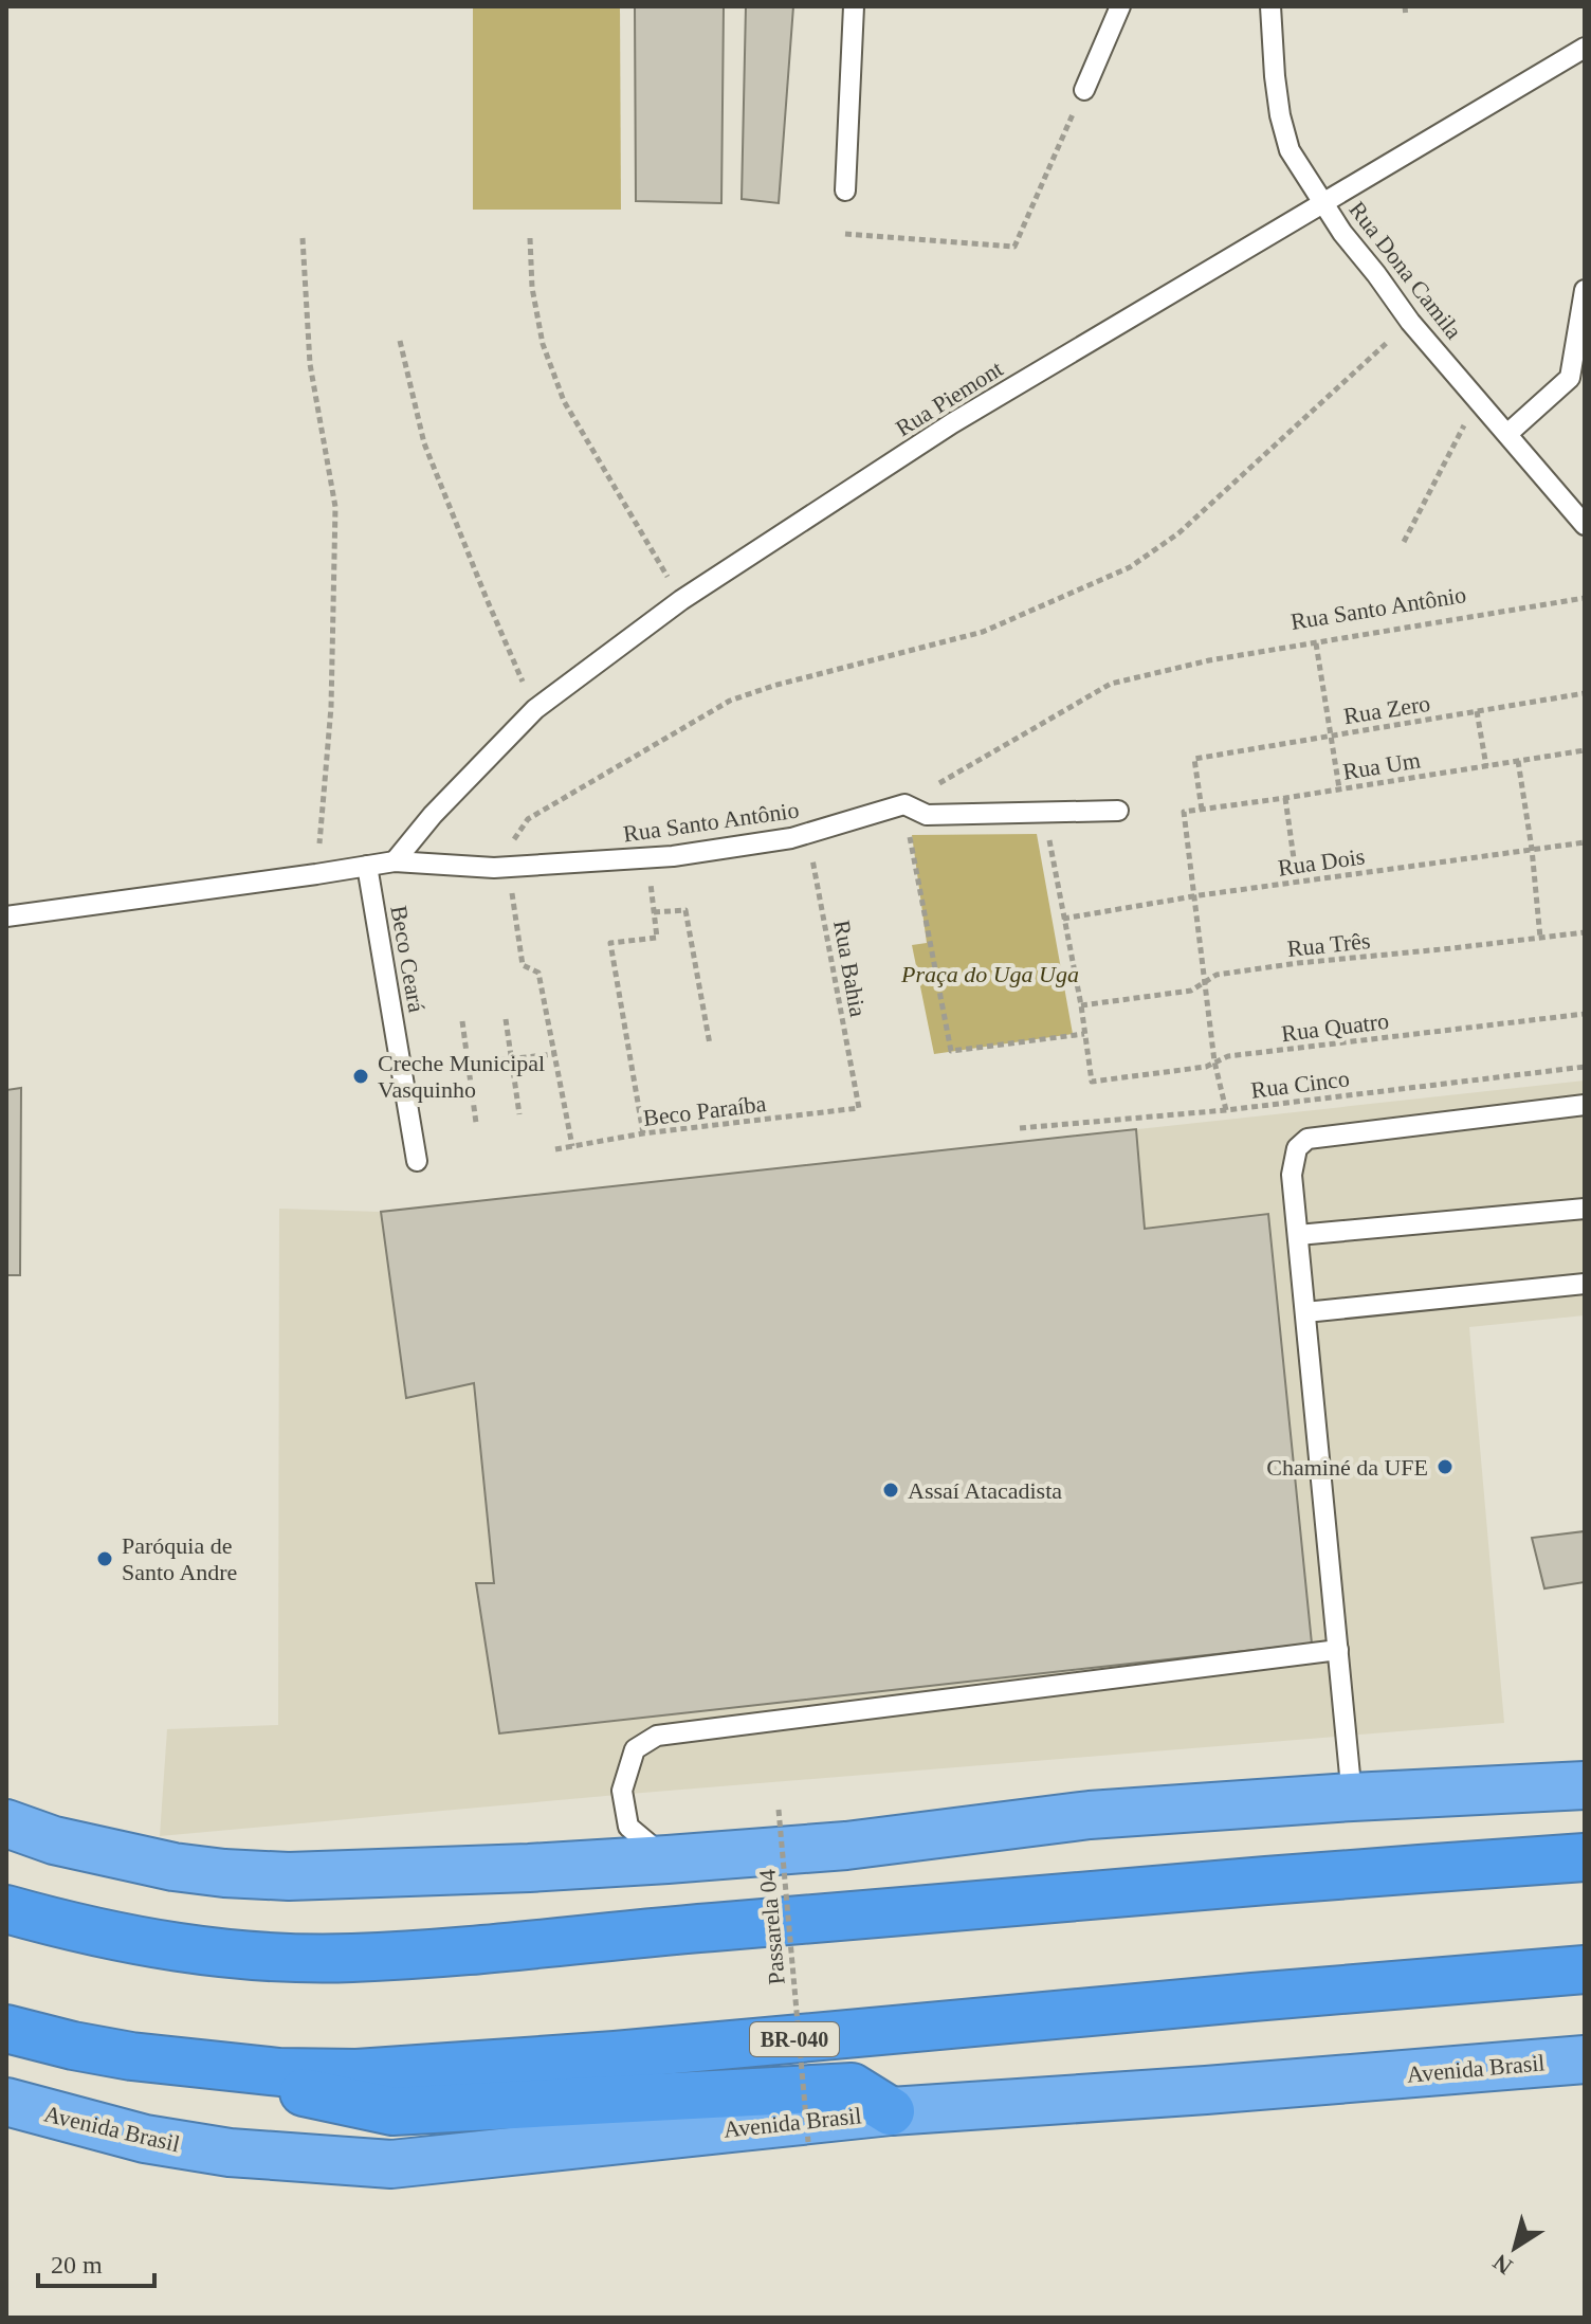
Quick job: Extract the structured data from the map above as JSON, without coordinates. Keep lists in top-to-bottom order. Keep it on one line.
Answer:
{"streets":{"highway":["BR-040","Avenida Brasil"],"lane":["Rua Dona Camila","Rua Piemont","Rua Santo Antônio","Beco Ceará"],"path":["Rua Zero","Rua Um","Rua Dois","Rua Três","Rua Bahia","Rua Quatro","Rua Cinco","Beco Paraíba","Passarela 04"]},"crossings":[["Rua Dona Camila","Rua Piemont"],["Rua Piemont","Rua Santo Antônio"],["Rua Santo Antônio","Beco Ceará"],["Rua Santo Antônio","Rua Bahia"],["Rua Zero","Rua Um"],["Rua Um","Rua Dois"],["Rua Bahia","Beco Paraíba"]],"parks":["Praça do Uga Uga"],"places":["Creche Municipal Vasquinho","Chaminé da UFE","Assaí Atacadista","Paróquia de Santo Andre"],"scale_bar":"20 m","north":"bottom left"}
